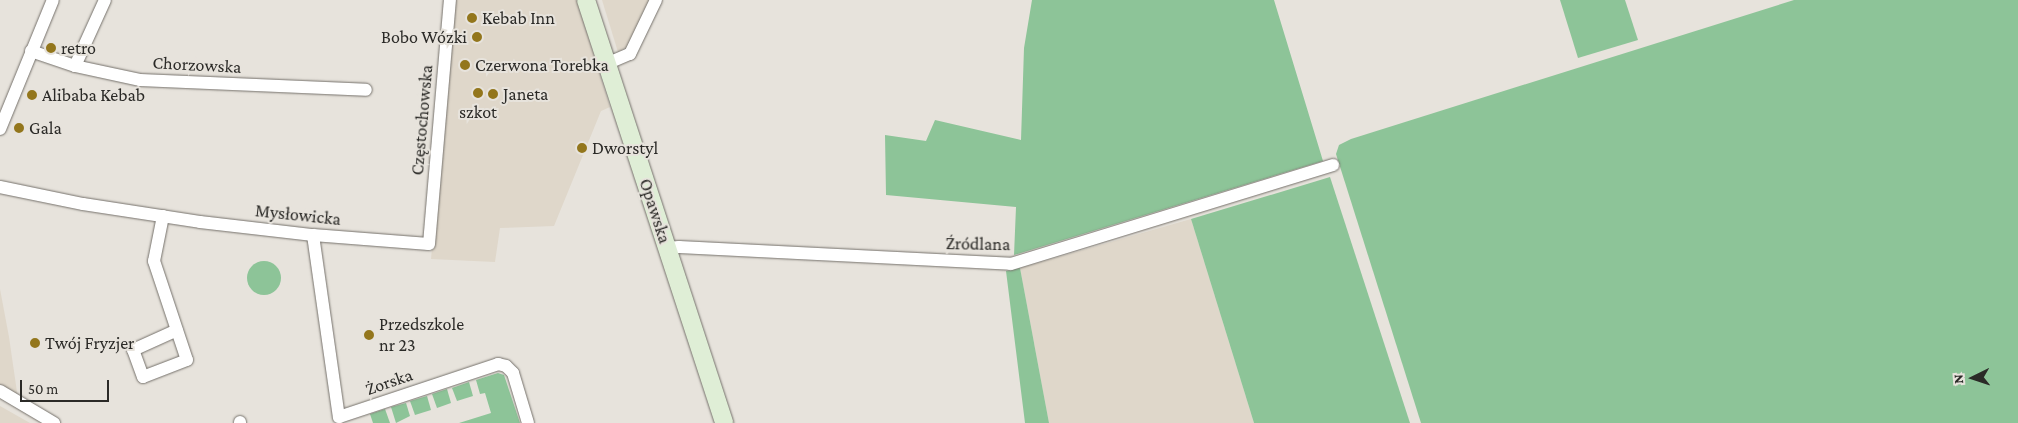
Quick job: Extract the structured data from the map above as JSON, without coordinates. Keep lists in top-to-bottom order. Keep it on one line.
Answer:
{"streets":{"main road":["Opawska"],"street":["Chorzowska","Częstochowska","Mysłowicka","Źródlana","Żorska"]},"crossings":[["Częstochowska","Mysłowicka"],["Opawska","Źródlana"],["Mysłowicka","Żorska"]],"places":["Kebab Inn","Bobo Wózki","retro","Czerwona Torebka","szkot","Janeta","Alibaba Kebab","Gala","Dworstyl","Przedszkole nr 23","Twój Fryzjer"],"scale_bar":"50 m","north":"left"}
